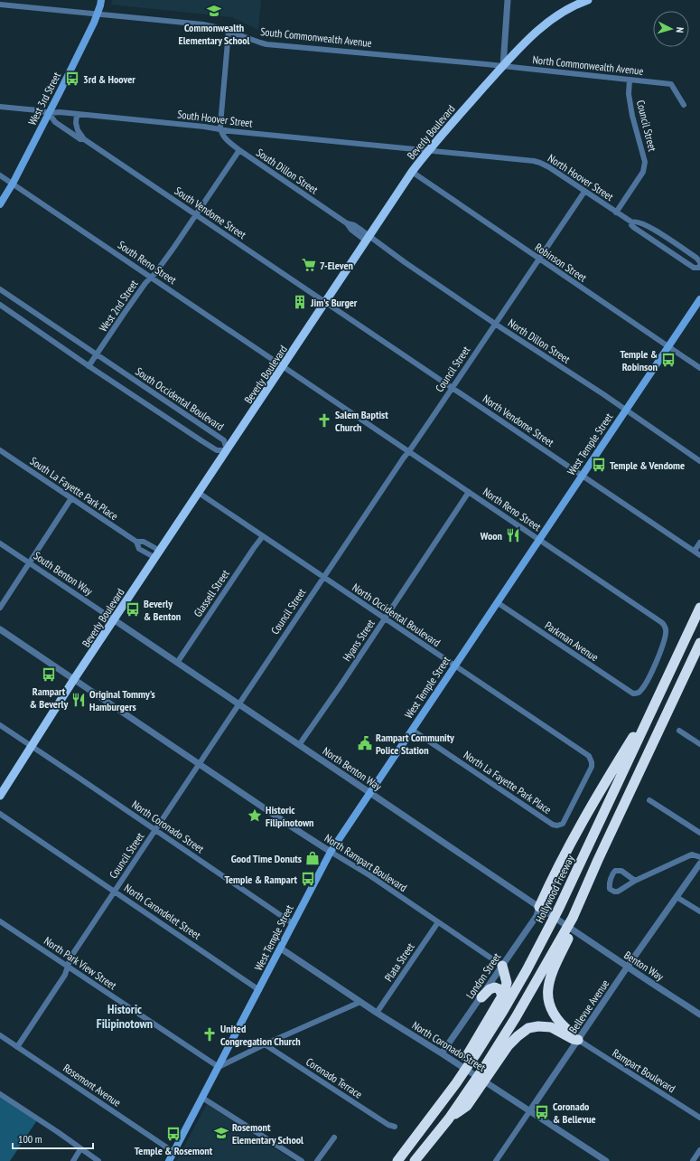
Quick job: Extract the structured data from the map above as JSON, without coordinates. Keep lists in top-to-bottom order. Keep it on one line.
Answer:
{"streets":{"highway":["Hollywood Freeway"],"main road":["West 3rd Street","Beverly Boulevard","West Temple Street"],"street":["South Commonwealth Avenue","North Commonwealth Avenue","South Hoover Street","Council Street","South Dillon Street","North Hoover Street","South Vendome Street","South Reno Street","Robinson Street","West 2nd Street","North Dillon Street","South Occidental Boulevard","North Vendome Street","South La Fayette Park Place","North Reno Street","South Benton Way","Glassell Street","North Occidental Boulevard","Hyans Street","Parkman Avenue","North Benton Way","North La Fayette Park Place","North Coronado Street","North Rampart Boulevard","North Carondelet Street","Plata Street","North Park View Street","Benton Way","London Street","Bellevue Avenue","Rampart Boulevard","Coronado Terrace","Rosemont Avenue"]},"crossings":[["South Commonwealth Avenue","North Commonwealth Avenue"],["South Commonwealth Avenue","West 3rd Street"],["South Commonwealth Avenue","Beverly Boulevard"],["North Commonwealth Avenue","Council Street"],["North Commonwealth Avenue","Beverly Boulevard"],["West 3rd Street","South Hoover Street"],["West 3rd Street","South Vendome Street"],["West 3rd Street","South Reno Street"],["South Hoover Street","Beverly Boulevard"],["South Hoover Street","South Dillon Street"],["South Hoover Street","North Hoover Street"],["South Hoover Street","South Vendome Street"],["Council Street","North Hoover Street"],["Council Street","Robinson Street"],["Council Street","North Dillon Street"],["Council Street","North Vendome Street"],["Council Street","North Reno Street"],["Council Street","North Occidental Boulevard"],["Council Street","North Benton Way"],["Council Street","North Coronado Street"],["Council Street","North Rampart Boulevard"],["Council Street","North Carondelet Street"],["Council Street","North Park View Street"],["Council Street","Rosemont Avenue"],["Beverly Boulevard","South Dillon Street"],["Beverly Boulevard","North Hoover Street"],["Beverly Boulevard","South Vendome Street"],["Beverly Boulevard","South Reno Street"],["Beverly Boulevard","Robinson Street"],["Beverly Boulevard","North Dillon Street"],["Beverly Boulevard","South Occidental Boulevard"],["Beverly Boulevard","North Vendome Street"],["Beverly Boulevard","South La Fayette Park Place"],["Beverly Boulevard","North Reno Street"],["Beverly Boulevard","South Benton Way"],["Beverly Boulevard","North Occidental Boulevard"],["Beverly Boulevard","North Benton Way"],["Beverly Boulevard","North Coronado Street"],["Beverly Boulevard","North Rampart Boulevard"],["South Dillon Street","West 2nd Street"],["South Dillon Street","North Dillon Street"],["South Vendome Street","West 2nd Street"],["South Vendome Street","North Vendome Street"],["South Reno Street","West 2nd Street"],["South Reno Street","North Reno Street"],["Robinson Street","West Temple Street"],["West 2nd Street","South Occidental Boulevard"],["North Dillon Street","West Temple Street"],["North Vendome Street","West Temple Street"],["West Temple Street","North Reno Street"],["West Temple Street","North Occidental Boulevard"],["West Temple Street","Parkman Avenue"],["West Temple Street","North Benton Way"],["West Temple Street","North La Fayette Park Place"],["West Temple Street","North Coronado Street"],["West Temple Street","North Rampart Boulevard"],["West Temple Street","North Carondelet Street"],["West Temple Street","North Park View Street"],["West Temple Street","Rosemont Avenue"],["North Reno Street","Hyans Street"],["North Reno Street","Parkman Avenue"],["South Benton Way","North Benton Way"],["Glassell Street","North Occidental Boulevard"],["Glassell Street","North Benton Way"],["North Occidental Boulevard","Hyans Street"],["North Occidental Boulevard","North La Fayette Park Place"],["Hyans Street","North Benton Way"],["North Benton Way","Benton Way"],["North Benton Way","London Street"],["North Coronado Street","Plata Street"],["North Coronado Street","London Street"],["North Coronado Street","Bellevue Avenue"],["North Rampart Boulevard","Plata Street"],["North Rampart Boulevard","London Street"],["Benton Way","Bellevue Avenue"],["Bellevue Avenue","Rampart Boulevard"]],"districts":["Historic Filipinotown"],"places":{"school or university":["Commonwealth Elementary School","Rosemont Elementary School"],"bus stop":["3rd & Hoover","Temple & Robinson","Temple & Vendome","Beverly & Benton","Rampart & Beverly","Temple & Rampart","Coronado & Bellevue","Temple & Rosemont"],"supermarket":["7-Eleven"],"building":["Jim's Burger"],"church":["Salem Baptist Church","United Congregation Church"],"restaurant":["Woon","Original Tommy's Hamburgers"],"public building":["Rampart Community Police Station"],"place":["Historic Filipinotown"],"shop":["Good Time Donuts"]},"scale_bar":"100 m","north":"right"}
